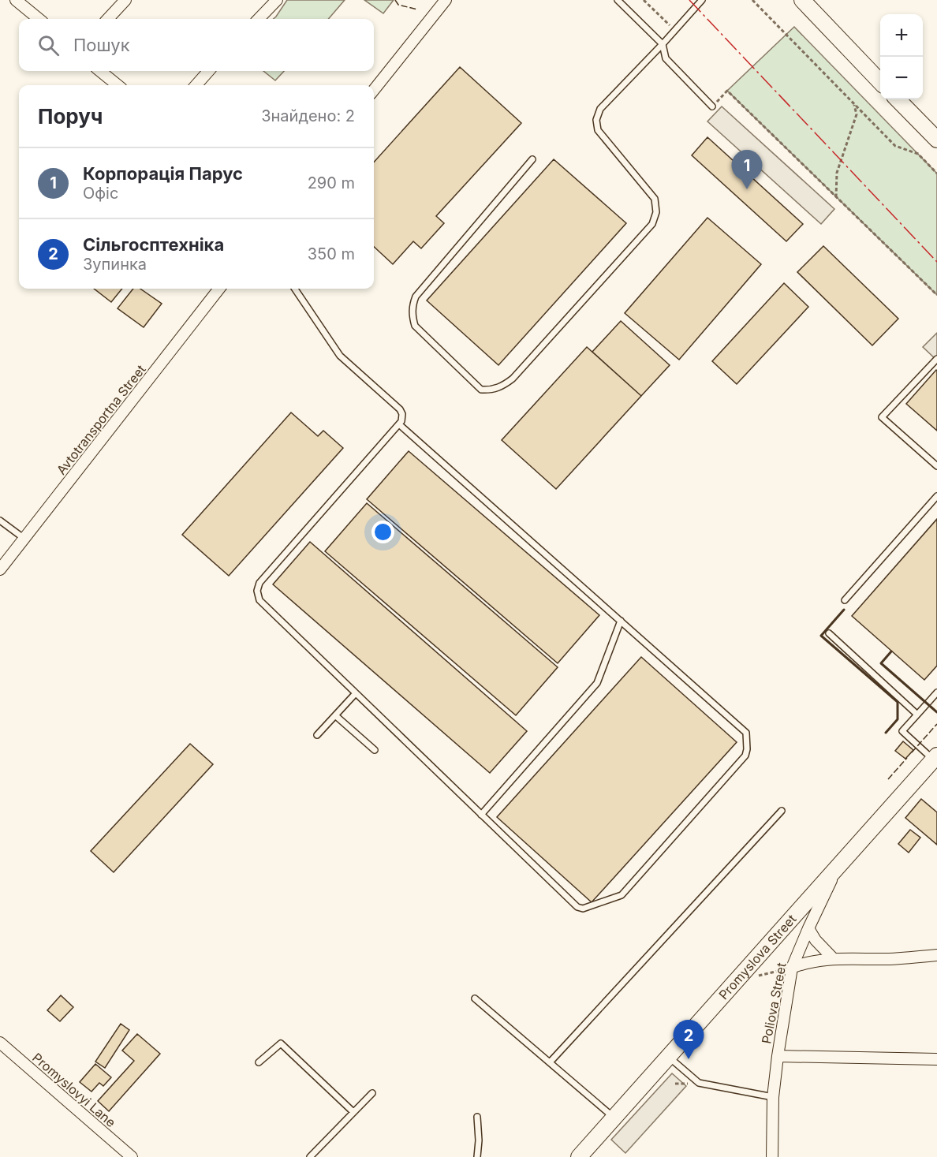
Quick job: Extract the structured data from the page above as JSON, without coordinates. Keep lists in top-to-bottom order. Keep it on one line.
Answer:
{"streets":{"street":["Avtotransportna Street","Promyslova Street","Poliova Street","Promyslovyi Lane"]},"crossings":[["Promyslova Street","Poliova Street"]],"page":{"map_buttons":["+","−"],"search":"Пошук","heading":["Поруч","Знайдено: 2"],"list":[{"mark":"1","name":"Корпорація Парус","note":"Офіс","value":"290 m"},{"mark":"2","name":"Сільгосптехніка","note":"Зупинка","value":"350 m"}],"pins":["1","2"]}}
